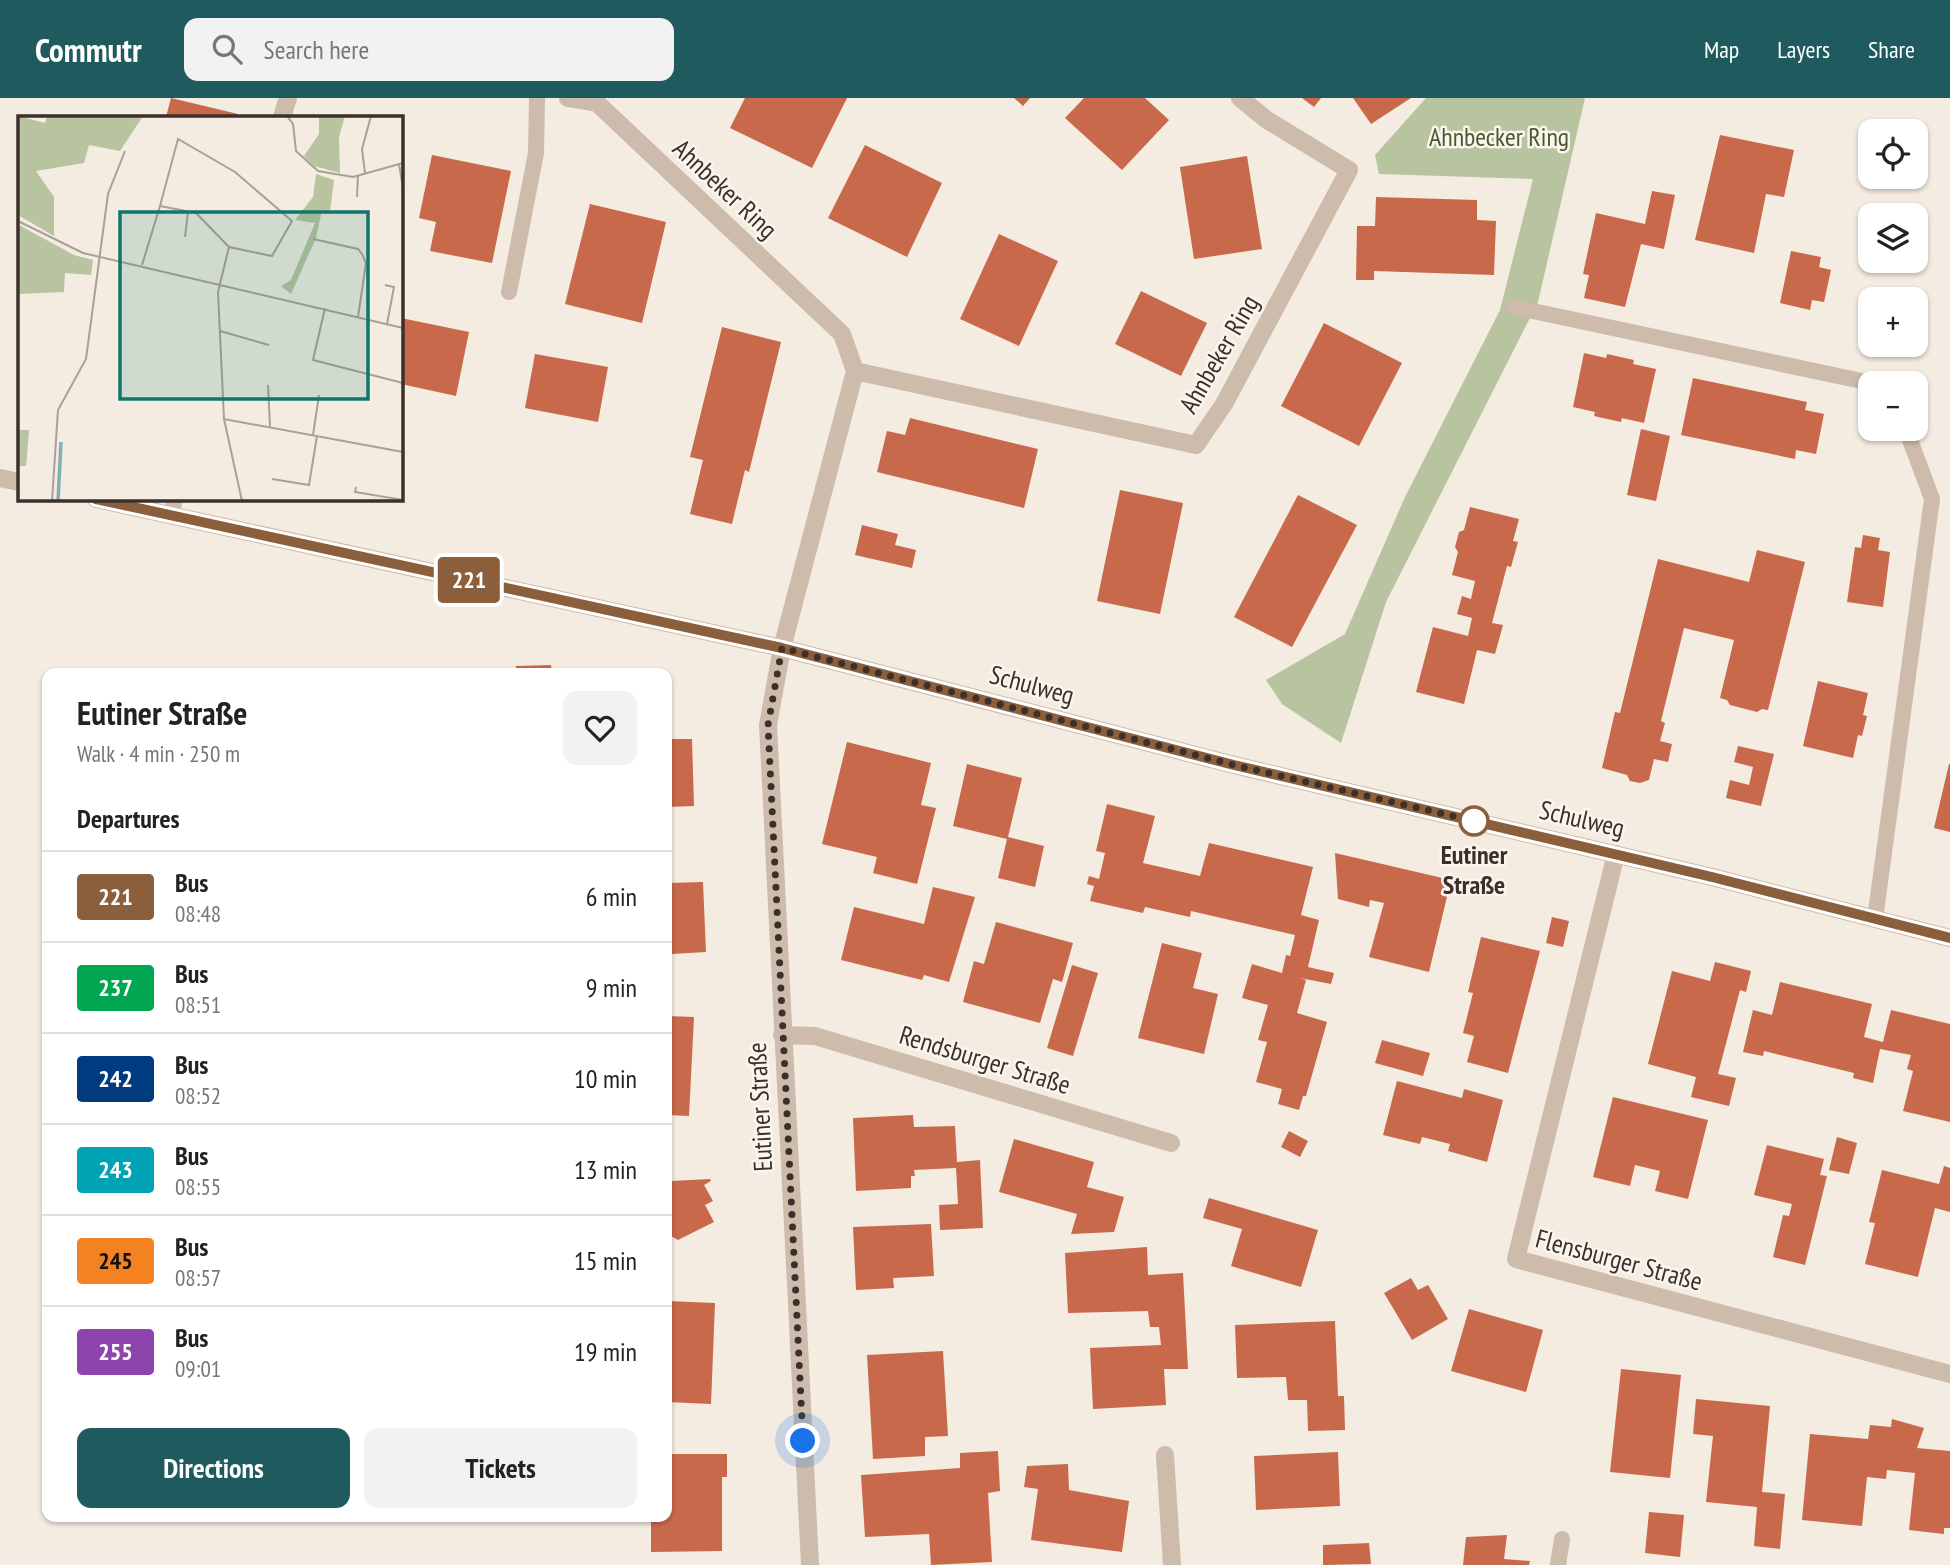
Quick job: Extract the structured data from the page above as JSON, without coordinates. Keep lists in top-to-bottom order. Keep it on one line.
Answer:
{"streets":{"street":["Ahnbeker Ring","Schulweg","Rendsburger Straße","Eutiner Straße","Flensburger Straße"]},"crossings":[["Schulweg","Eutiner Straße"],["Schulweg","Flensburger Straße"],["Rendsburger Straße","Eutiner Straße"]],"parks":["Ahnbecker Ring"],"places":["Eutiner Straße"],"lines":["bus line 221"],"page":{"header":"Commutr","search":"Search here","nav":["Map","Layers","Share"],"on_map":"221","map_buttons":["+","−"],"heading":[["Eutiner Straße","Walk · 4 min · 250 m"],"Departures"],"list":[{"mark":"221","name":"Bus","note":"08:48","value":"6 min"},{"mark":"237","name":"Bus","note":"08:51","value":"9 min"},{"mark":"242","name":"Bus","note":"08:52","value":"10 min"},{"mark":"243","name":"Bus","note":"08:55","value":"13 min"},{"mark":"245","name":"Bus","note":"08:57","value":"15 min"},{"mark":"255","name":"Bus","note":"09:01","value":"19 min"}],"buttons":["Directions","Tickets"]}}
